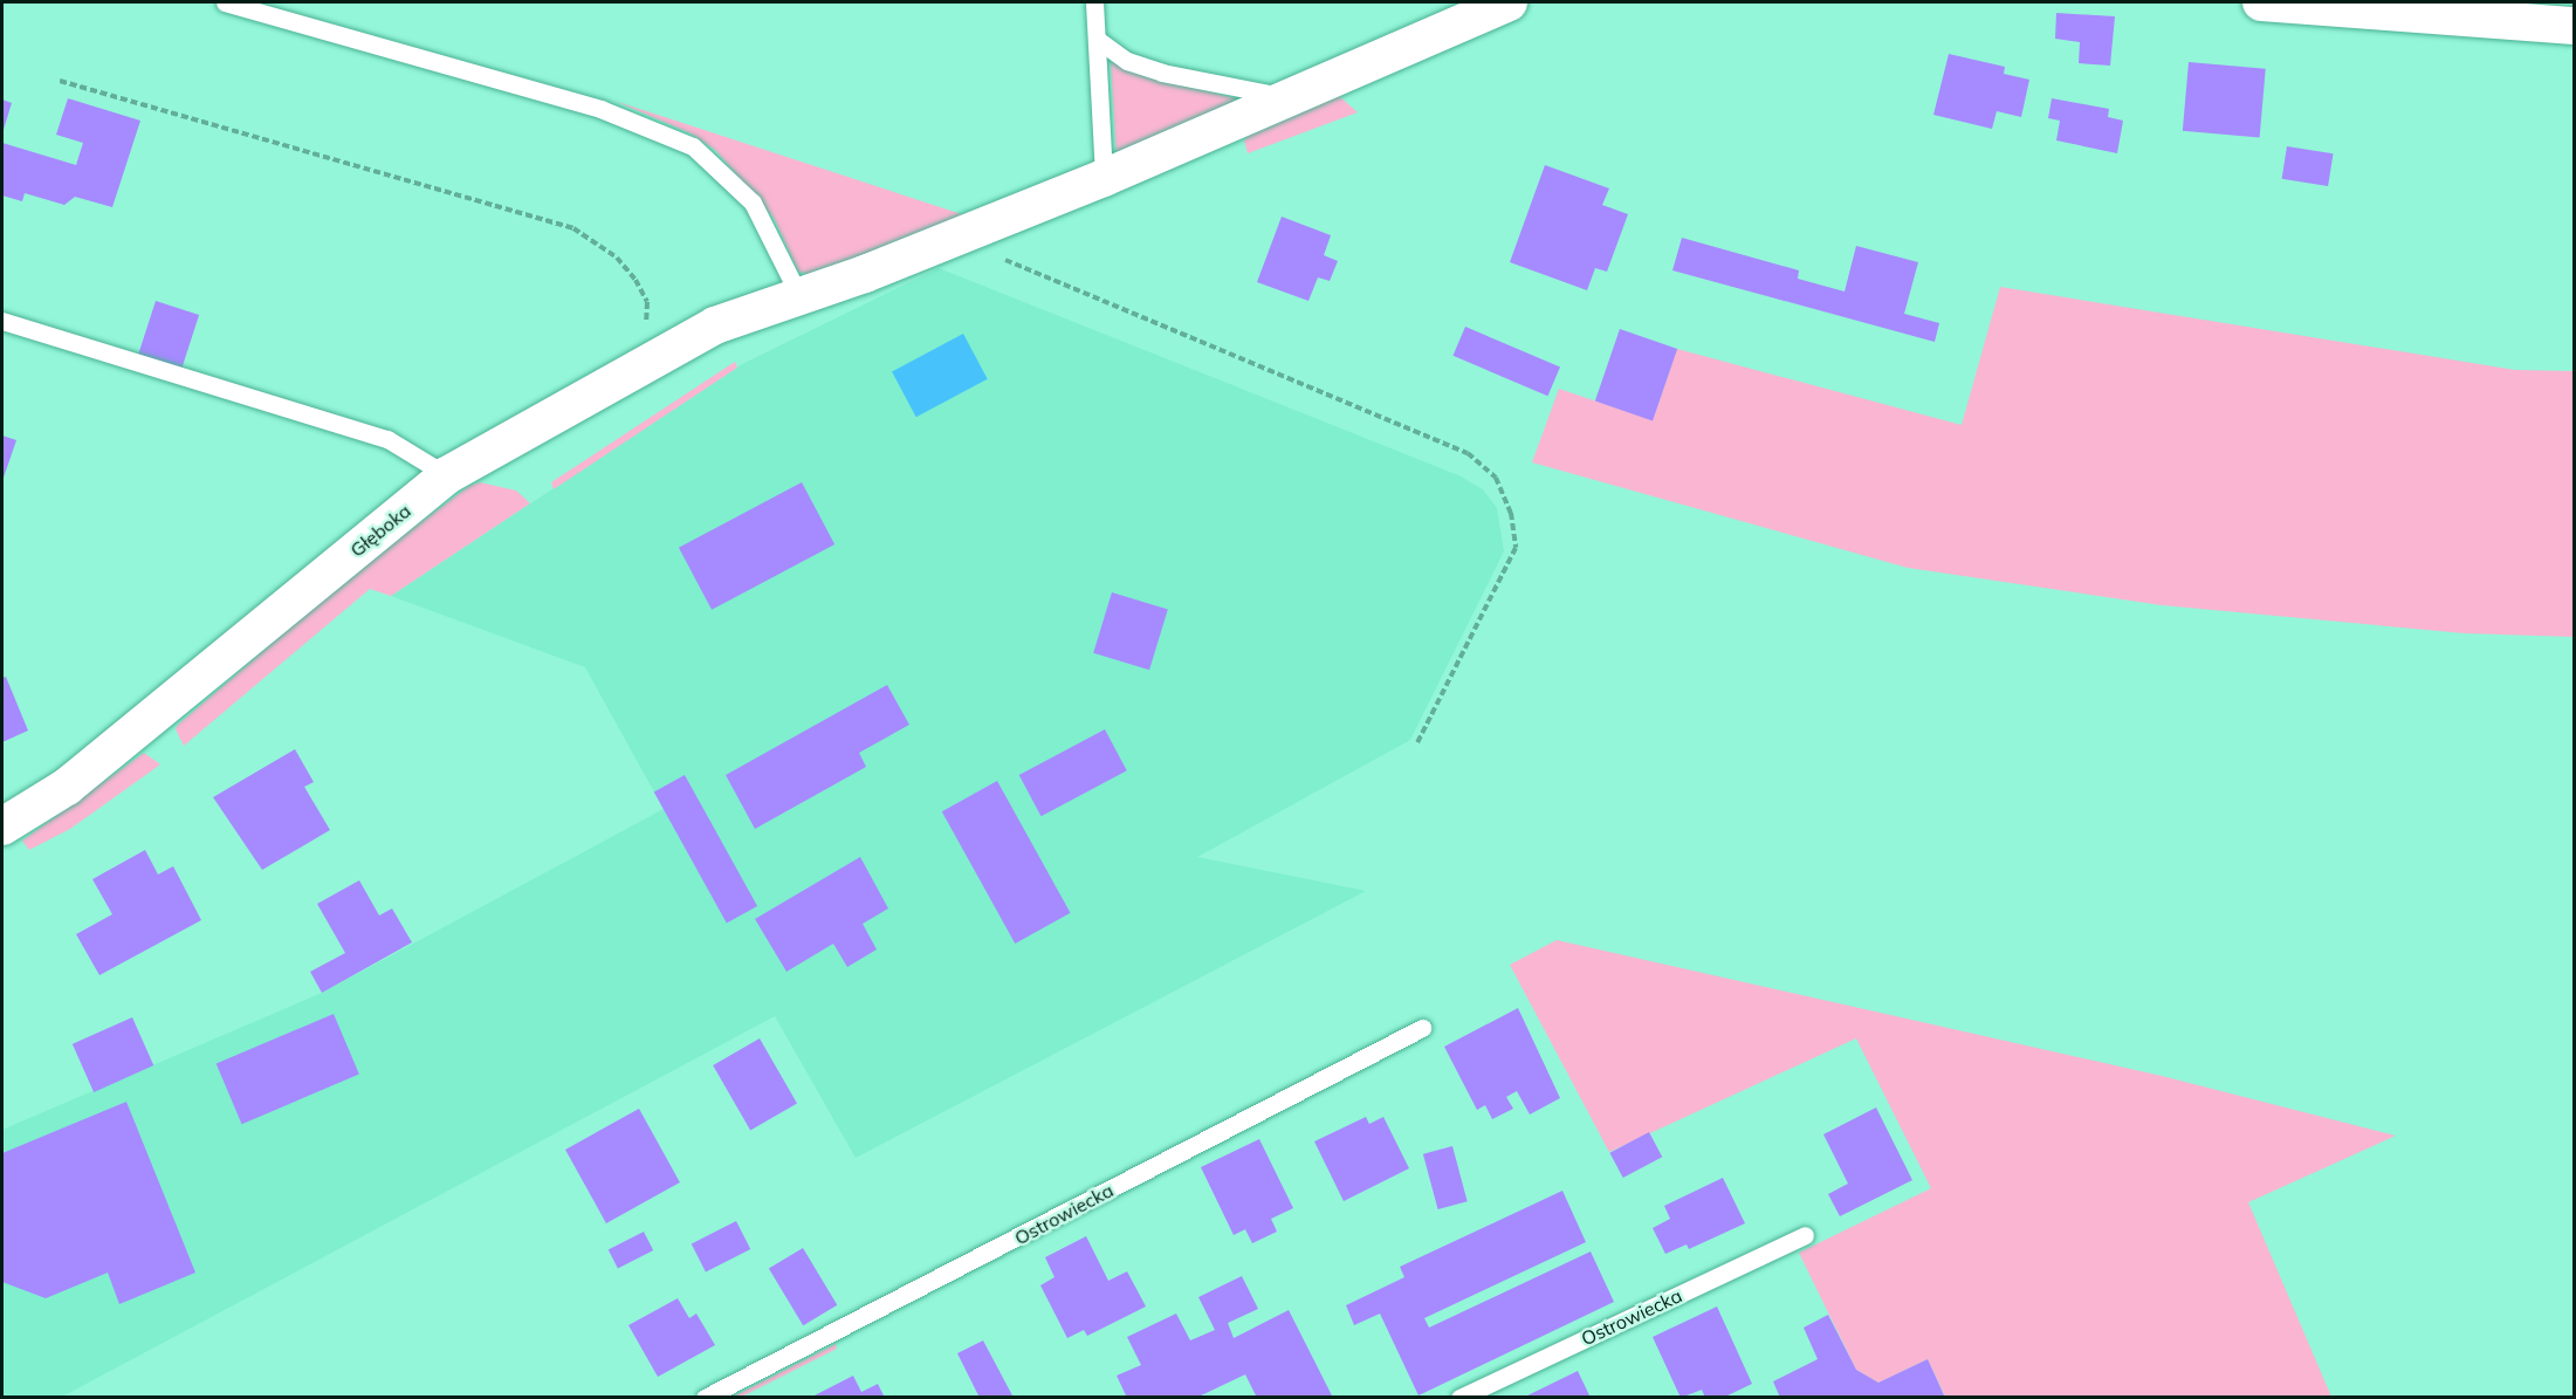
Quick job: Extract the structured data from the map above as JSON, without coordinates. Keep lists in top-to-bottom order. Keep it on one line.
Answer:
{"streets":{"street":["Głęboka"],"lane":["Ostrowiecka"]}}
